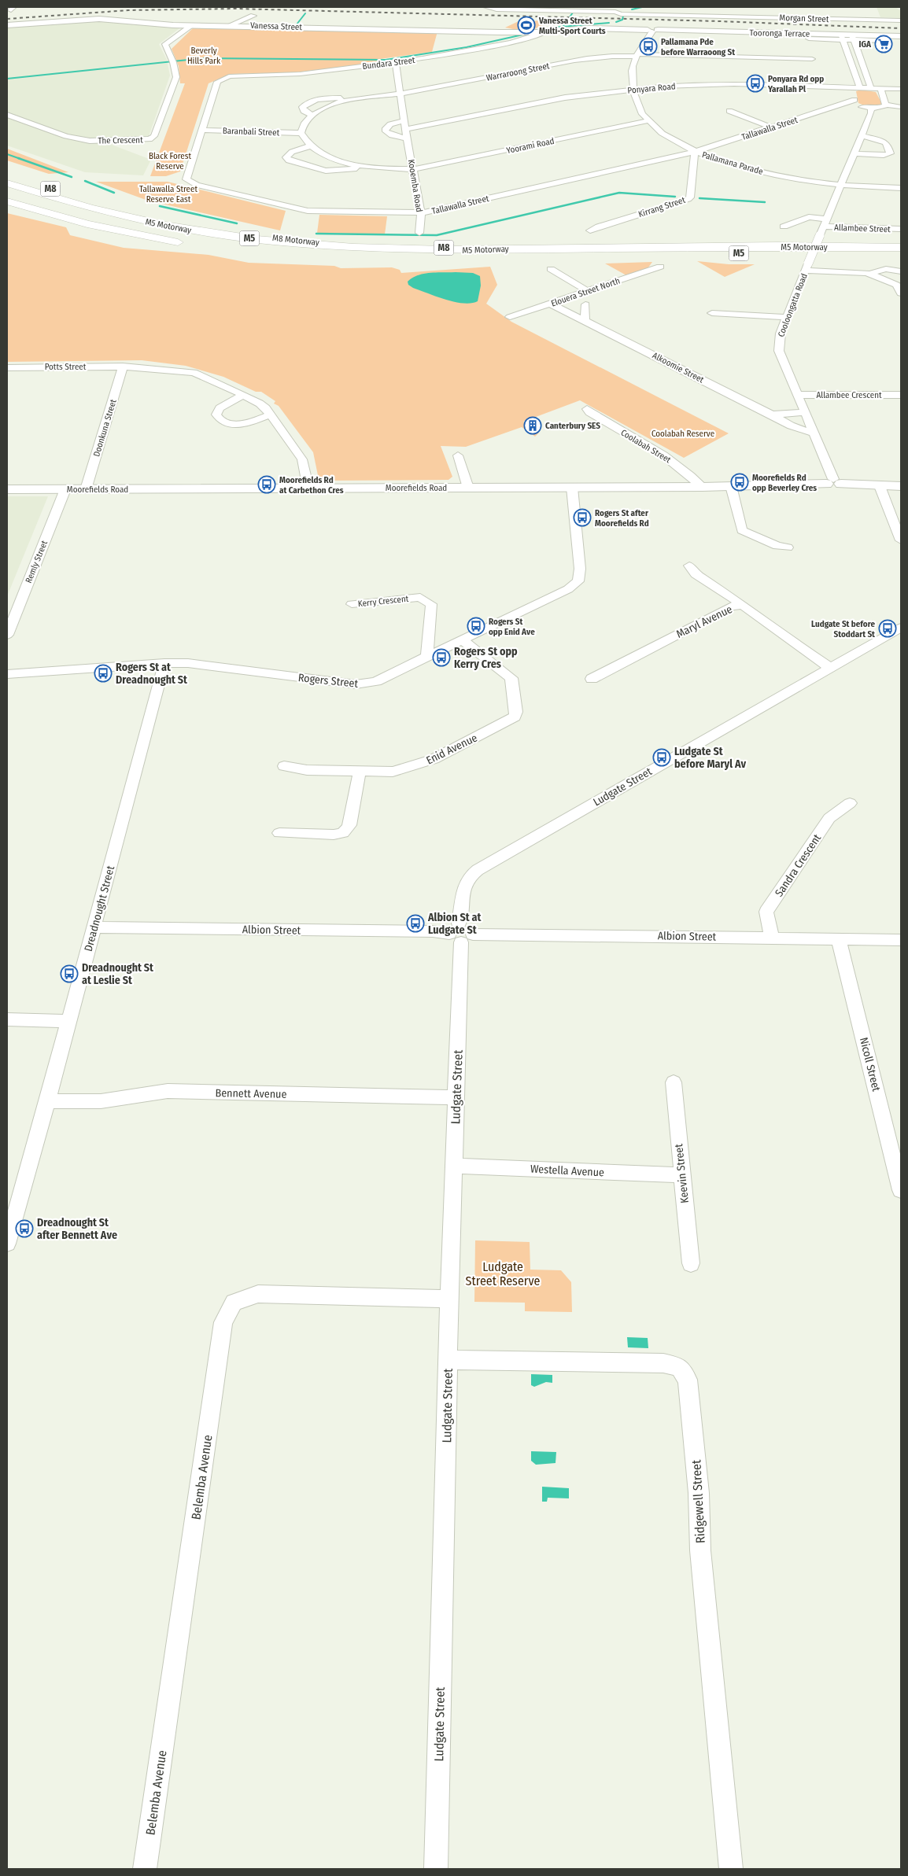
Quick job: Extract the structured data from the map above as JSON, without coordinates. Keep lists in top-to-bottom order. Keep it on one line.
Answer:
{"streets":{"highway":["M8","M5 Motorway","M5","M8 Motorway"],"main road":["Vanessa Street","Tooronga Terrace","Moorefields Road"],"street":["Morgan Street","Bundara Street","Warraroong Street","Ponyara Road","Tallawalla Street","Baranbali Street","The Crescent","Yoorami Road","Pallamana Parade","Kooemba Road","Kirrang Street","Allambee Street","Elouera Street North","Cooloongatta Road","Potts Street","Alkoomie Street","Allambee Crescent","Doonkuna Street","Coolabah Street","Remly Street","Kerry Crescent","Maryl Avenue","Rogers Street","Enid Avenue","Ludgate Street","Sandra Crescent","Dreadnought Street","Albion Street","Nicoll Street","Bennett Avenue","Westella Avenue","Keevin Street","Belemba Avenue","Ridgewell Street"]},"crossings":[["Vanessa Street","Tooronga Terrace"],["Vanessa Street","Bundara Street"],["Vanessa Street","The Crescent"],["Tooronga Terrace","Bundara Street"],["Tooronga Terrace","Pallamana Parade"],["Bundara Street","Tallawalla Street"],["Bundara Street","Kooemba Road"],["Warraroong Street","Pallamana Parade"],["Warraroong Street","Kooemba Road"],["Ponyara Road","Pallamana Parade"],["Ponyara Road","Kooemba Road"],["Tallawalla Street","Baranbali Street"],["Tallawalla Street","Pallamana Parade"],["Tallawalla Street","Kooemba Road"],["Tallawalla Street","Kirrang Street"],["Tallawalla Street","Cooloongatta Road"],["Yoorami Road","Pallamana Parade"],["Yoorami Road","Kooemba Road"],["Pallamana Parade","Kirrang Street"],["Pallamana Parade","Cooloongatta Road"],["M5 Motorway","M8 Motorway"],["Allambee Street","Cooloongatta Road"],["Elouera Street North","Alkoomie Street"],["Cooloongatta Road","Alkoomie Street"],["Cooloongatta Road","Allambee Crescent"],["Cooloongatta Road","Moorefields Road"],["Potts Street","Doonkuna Street"],["Potts Street","Moorefields Road"],["Doonkuna Street","Moorefields Road"],["Coolabah Street","Moorefields Road"],["Moorefields Road","Remly Street"],["Moorefields Road","Rogers Street"],["Kerry Crescent","Rogers Street"],["Maryl Avenue","Ludgate Street"],["Rogers Street","Enid Avenue"],["Rogers Street","Dreadnought Street"],["Ludgate Street","Albion Street"],["Ludgate Street","Bennett Avenue"],["Ludgate Street","Westella Avenue"],["Ludgate Street","Belemba Avenue"],["Ludgate Street","Ridgewell Street"],["Sandra Crescent","Albion Street"],["Dreadnought Street","Albion Street"],["Dreadnought Street","Bennett Avenue"],["Albion Street","Nicoll Street"],["Westella Avenue","Keevin Street"]],"parks":["Beverly Hills Park","Black Forest Reserve","Tallawalla Street Reserve East","Coolabah Reserve","Ludgate Street Reserve"],"places":{"sports":["Vanessa Street Multi-Sport Courts"],"supermarket":["IGA"],"bus stop":["Pallamana Pde before Warraoong St","Ponyara Rd opp Yarallah Pl","Moorefields Rd opp Beverley Cres","Moorefields Rd at Carbethon Cres","Rogers St after Moorefields Rd","Rogers St opp Enid Ave","Ludgate St before Stoddart St","Rogers St opp Kerry Cres","Rogers St at Dreadnought St","Ludgate St before Maryl Av","Albion St at Ludgate St","Dreadnought St at Leslie St","Dreadnought St after Bennett Ave"],"building":["Canterbury SES"]}}
